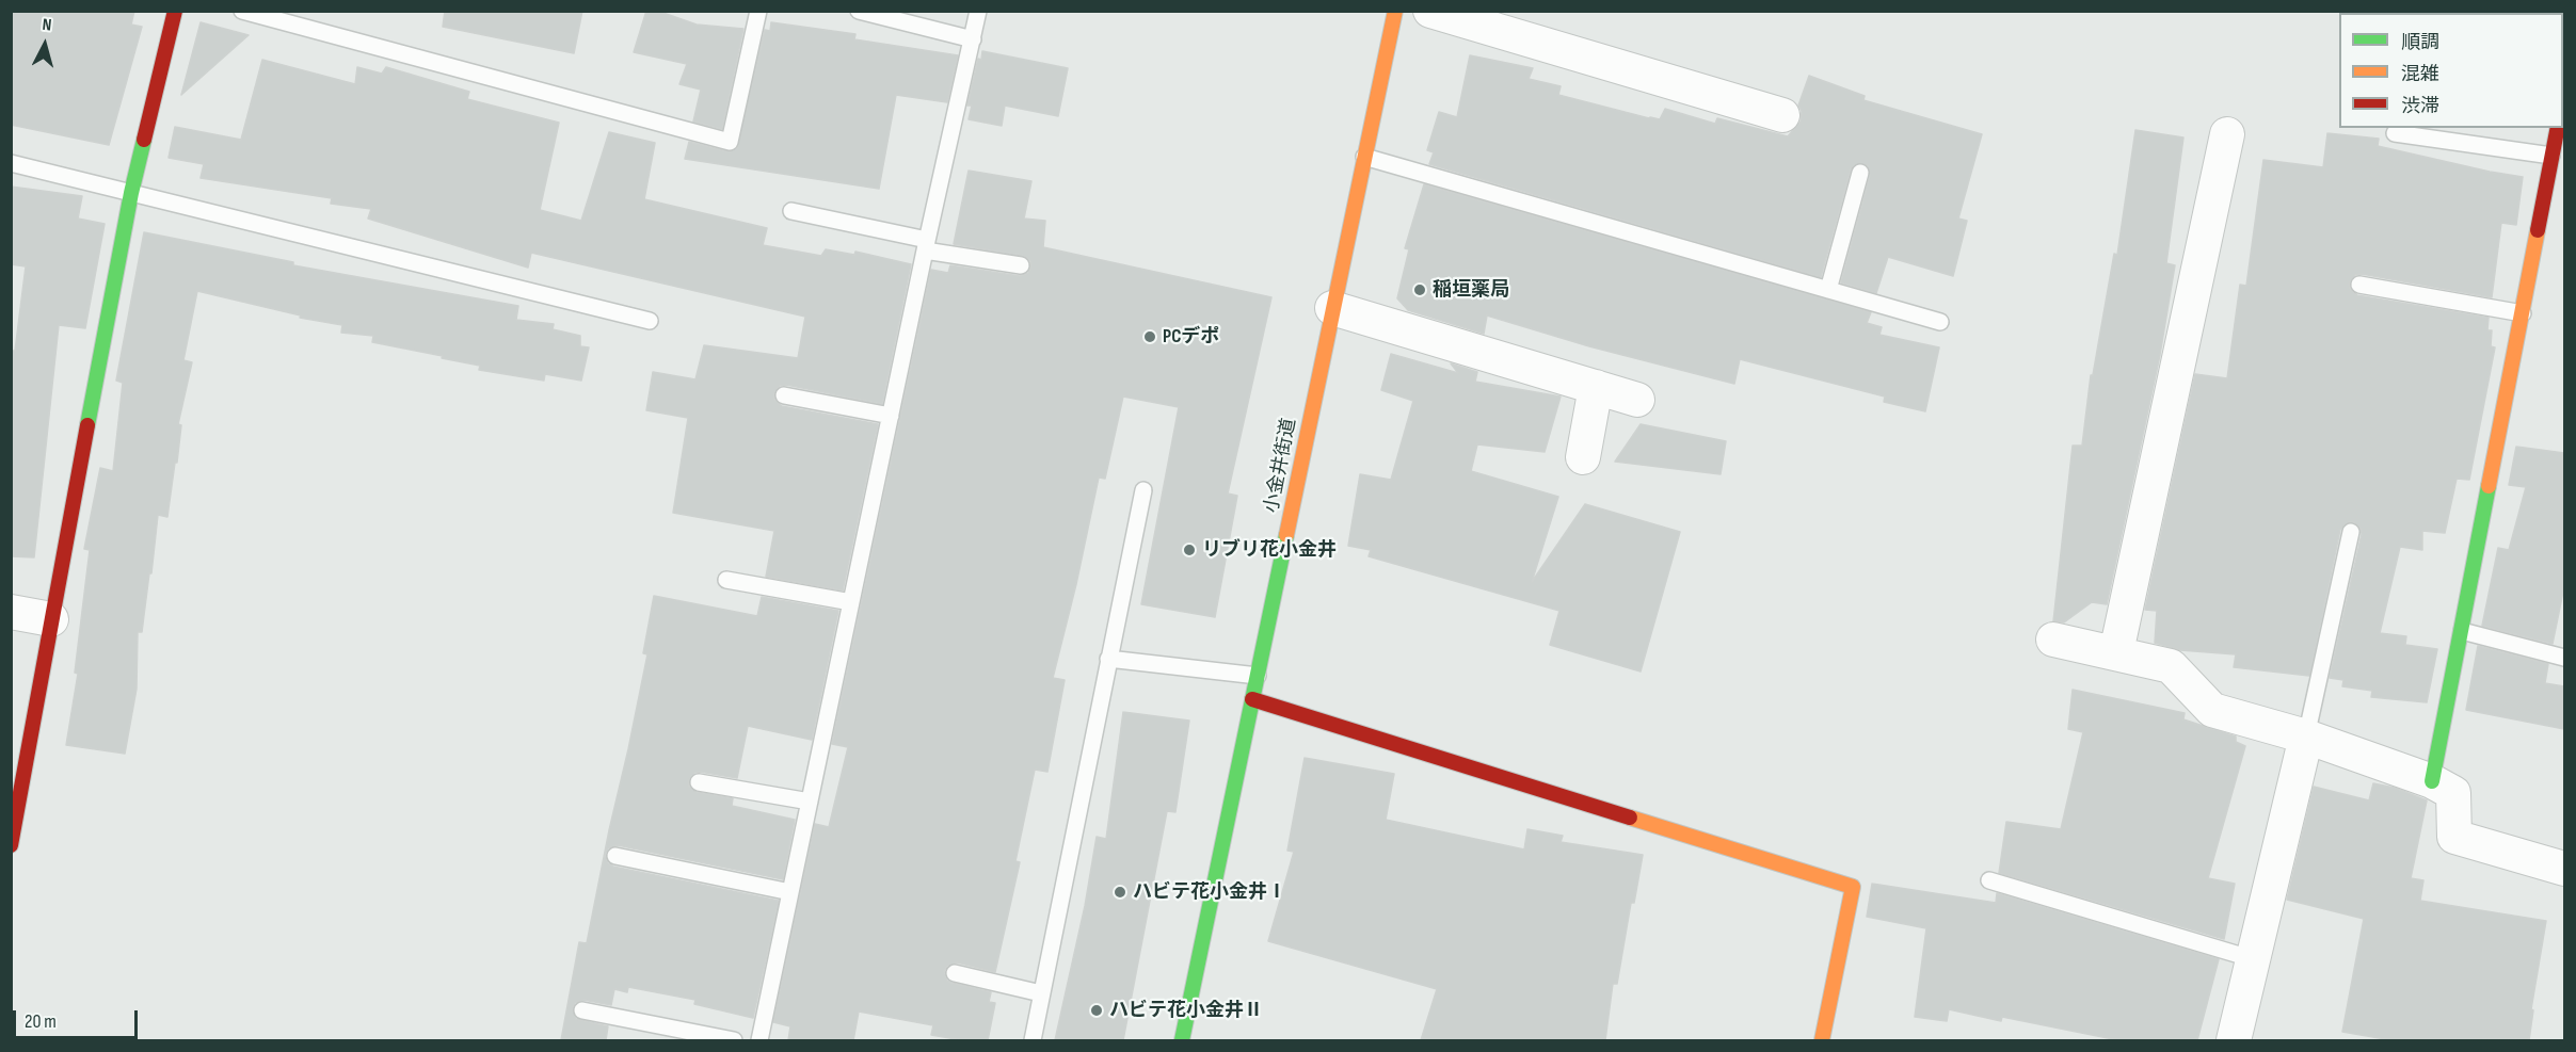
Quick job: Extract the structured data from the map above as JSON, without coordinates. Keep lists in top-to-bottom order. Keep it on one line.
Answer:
{"streets":{"street":["小金井街道"]},"places":["稲垣薬局","PCデポ","リブリ花小金井","ハビテ花小金井Ⅰ","ハビテ花小金井Ⅱ"],"legend":["順調","混雑","渋滞"],"scale_bar":"20 m","north":"top"}
